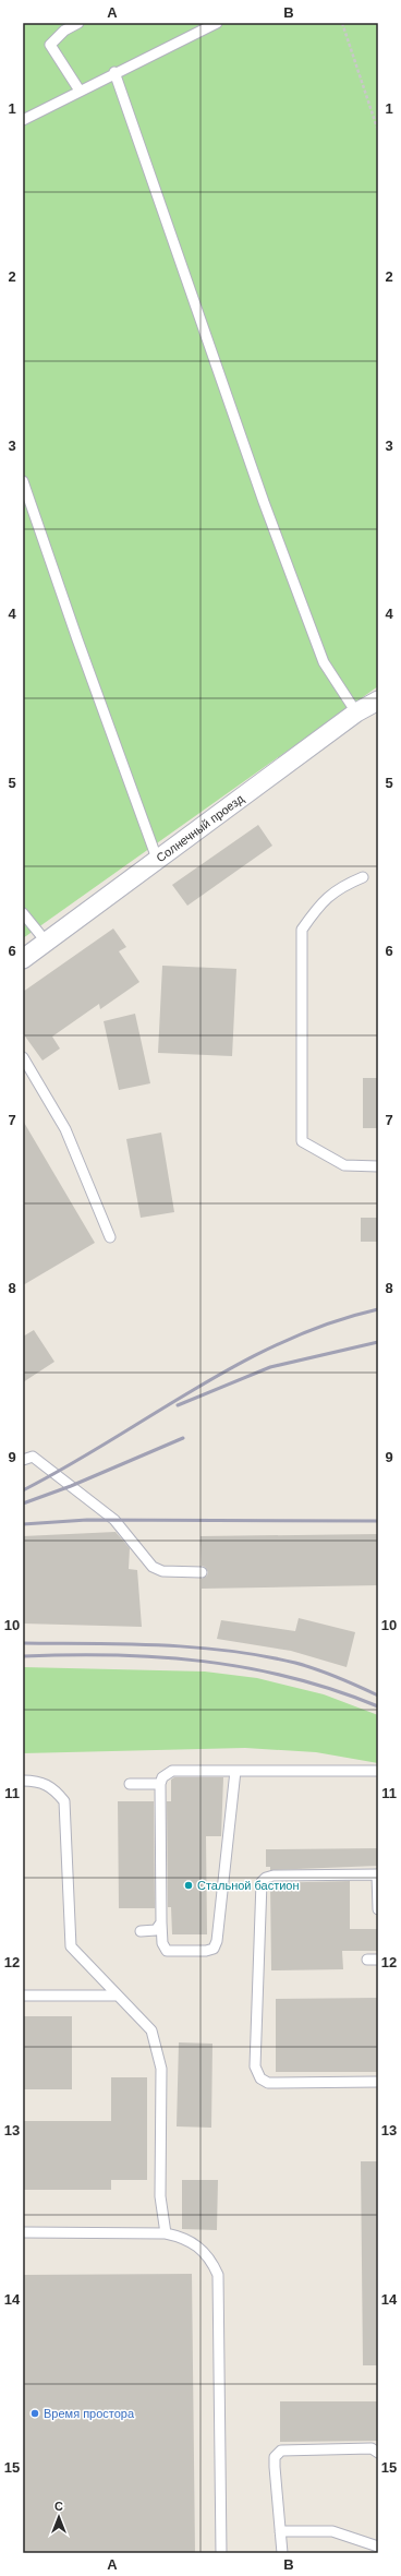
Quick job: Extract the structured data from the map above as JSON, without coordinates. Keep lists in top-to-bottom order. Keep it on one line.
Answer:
{"streets":{"street":["Солнечный проезд"]},"places":["Стальной бастион","Время простора"],"north":"top","grid":{"columns":["A","B"],"rows":["1","2","3","4","5","6","7","8","9","10","11","12","13","14","15"]}}
